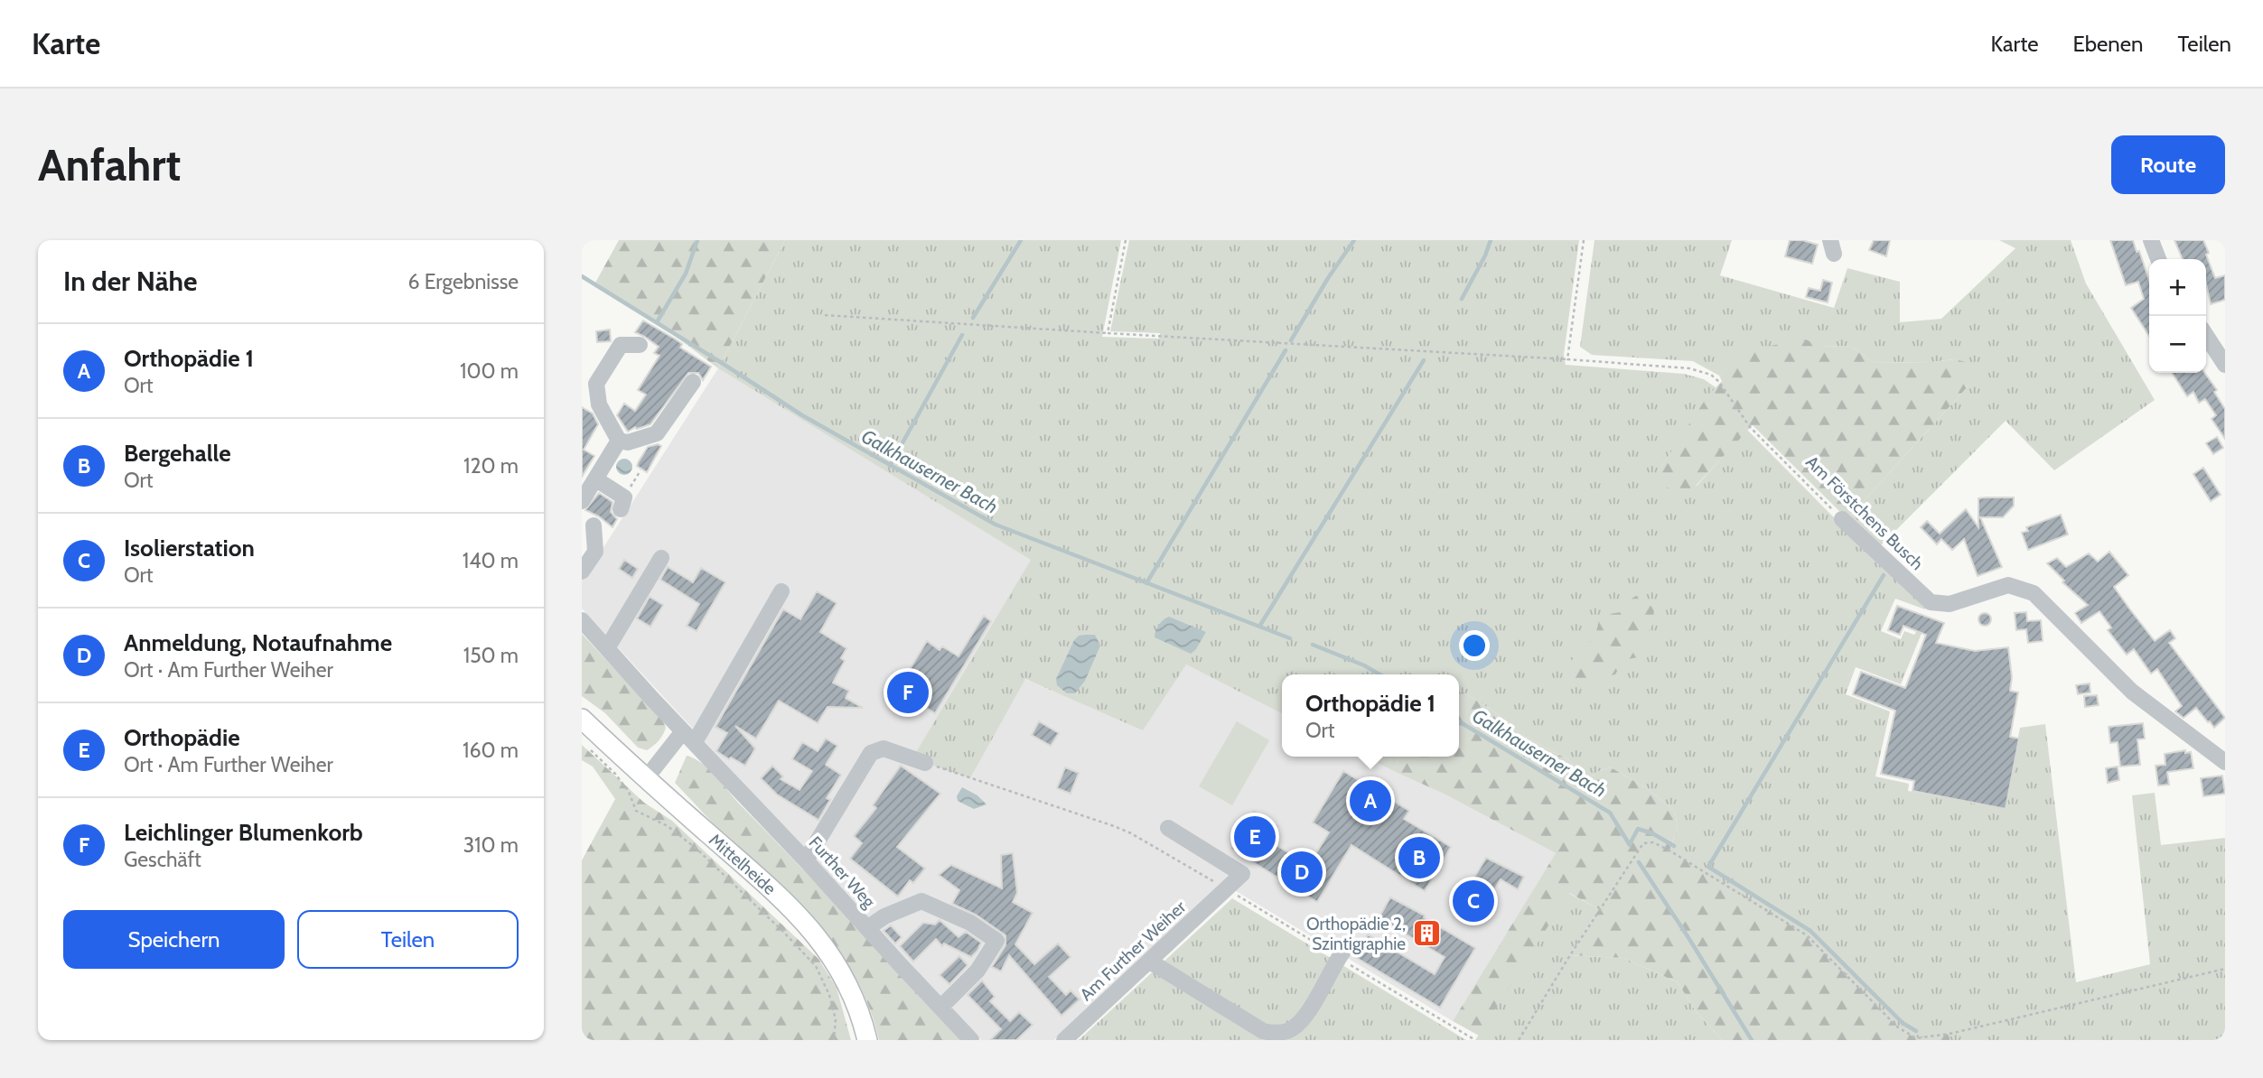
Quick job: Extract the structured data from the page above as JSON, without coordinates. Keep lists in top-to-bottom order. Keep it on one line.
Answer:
{"streets":{"main road":["Mittelheide"],"street":["Am Förstchens Busch","Further Weg","Am Further Weiher"]},"water":["Galkhauserner Bach"],"places":{"building":["Orthopädie 2, Szintigraphie"]},"page":{"header":"Karte","nav":["Karte","Ebenen","Teilen"],"buttons":["Route",["Speichern","Teilen"]],"title":"Anfahrt","heading":["In der Nähe","6 Ergebnisse"],"map_buttons":["+","−"],"list":[{"mark":"A","name":"Orthopädie 1","note":"Ort","value":"100 m"},{"mark":"B","name":"Bergehalle","note":"Ort","value":"120 m"},{"mark":"C","name":"Isolierstation","note":"Ort","value":"140 m"},{"mark":"D","name":"Anmeldung, Notaufnahme","note":"Ort · Am Further Weiher","value":"150 m"},{"mark":"E","name":"Orthopädie","note":"Ort · Am Further Weiher","value":"160 m"},{"mark":"F","name":"Leichlinger Blumenkorb","note":"Geschäft","value":"310 m"}],"pins":["F","A","E","B","D","C"],"popup":["Orthopädie 1","Ort"]}}
